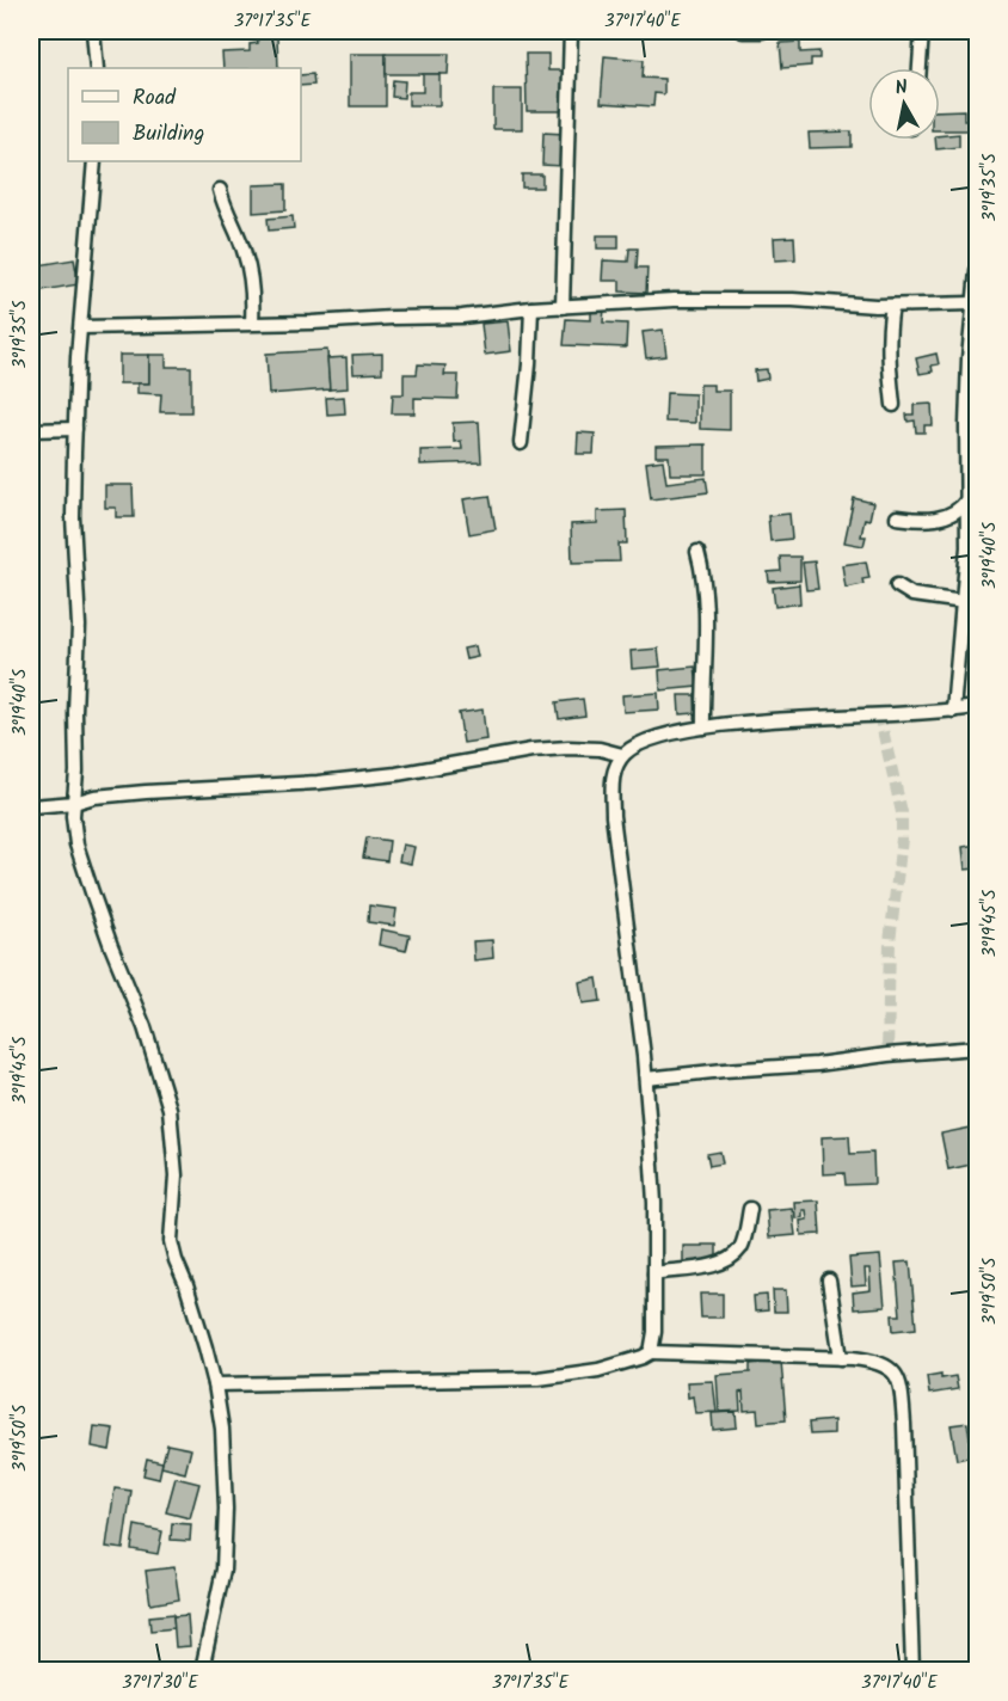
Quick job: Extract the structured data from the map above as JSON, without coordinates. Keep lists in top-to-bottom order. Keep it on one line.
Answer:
{"legend":["Road","Building"],"north":"top","coordinates":["37°17'35\"E","37°17'40\"E","3°19'35\"S","3°19'40\"S","3°19'45\"S","3°19'50\"S","37°17'30\"E"]}
